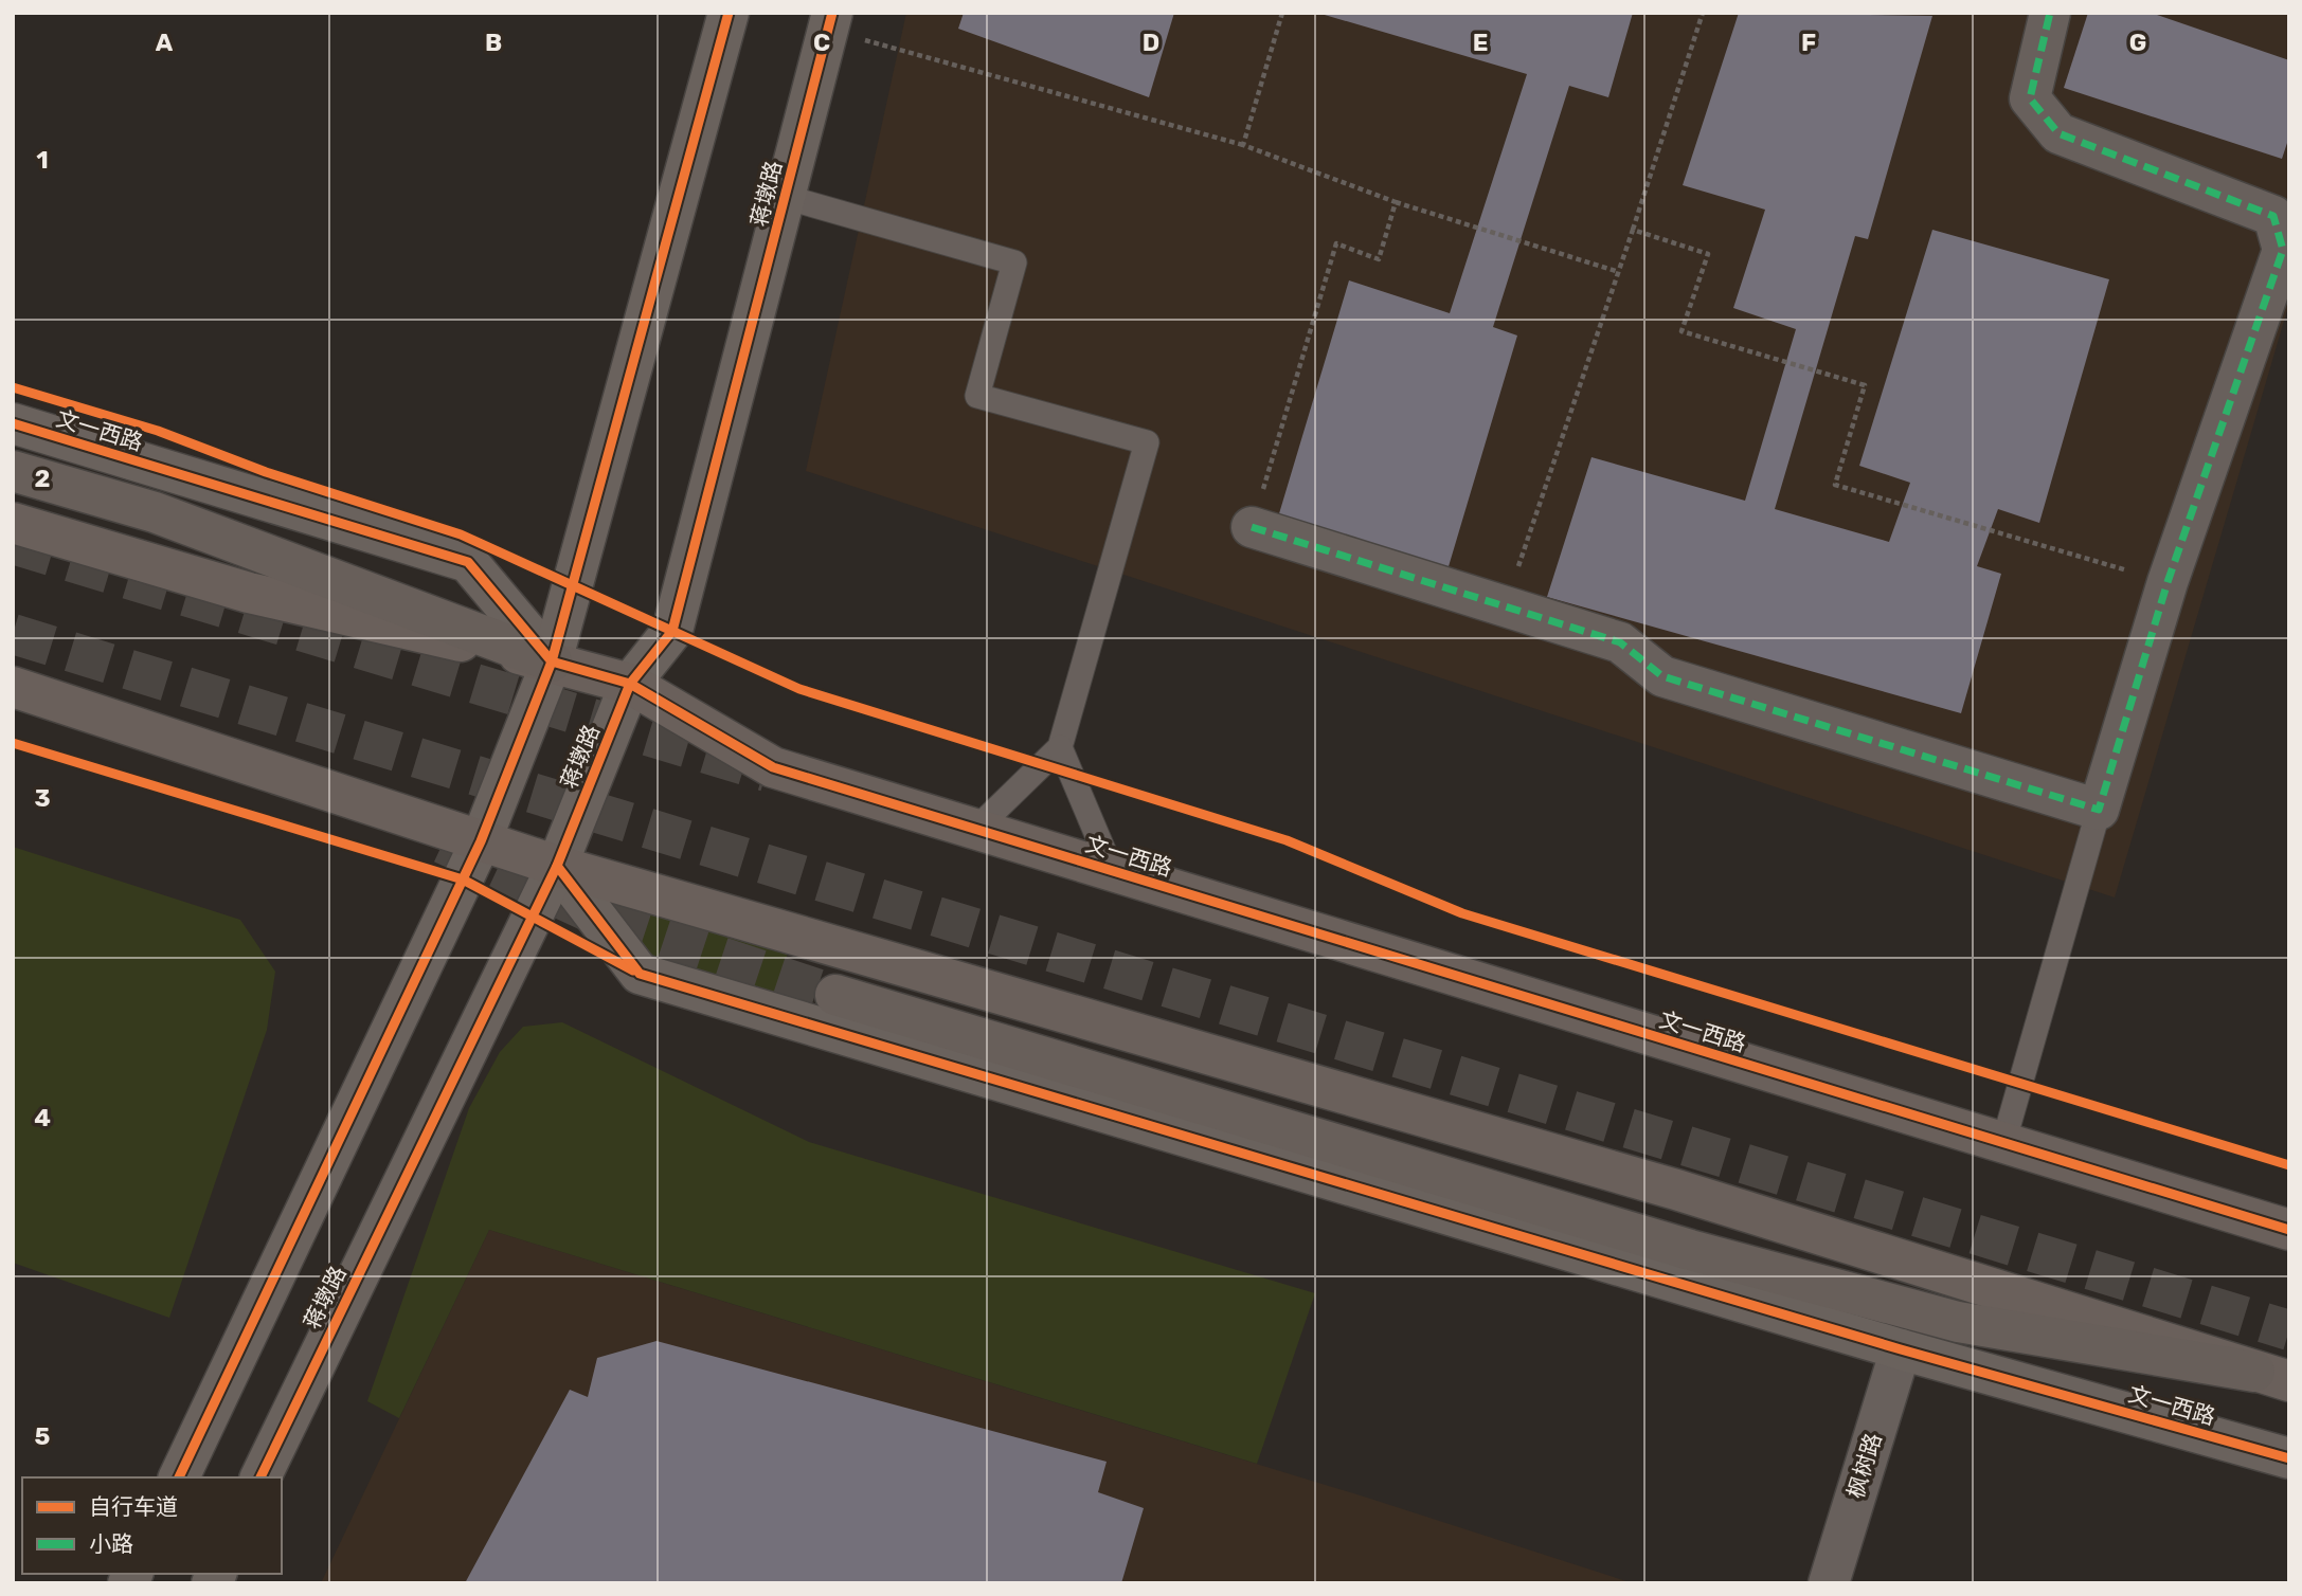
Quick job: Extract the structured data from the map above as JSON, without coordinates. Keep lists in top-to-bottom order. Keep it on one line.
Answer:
{"streets":{"main road":["蒋墩路","文一西路"],"street":["枫树路"]},"crossings":[["蒋墩路","文一西路"],["文一西路","枫树路"]],"legend":["自行车道","小路"],"grid":{"columns":["A","B","C","D","E","F","G"],"rows":["1","2","3","4","5"]}}
